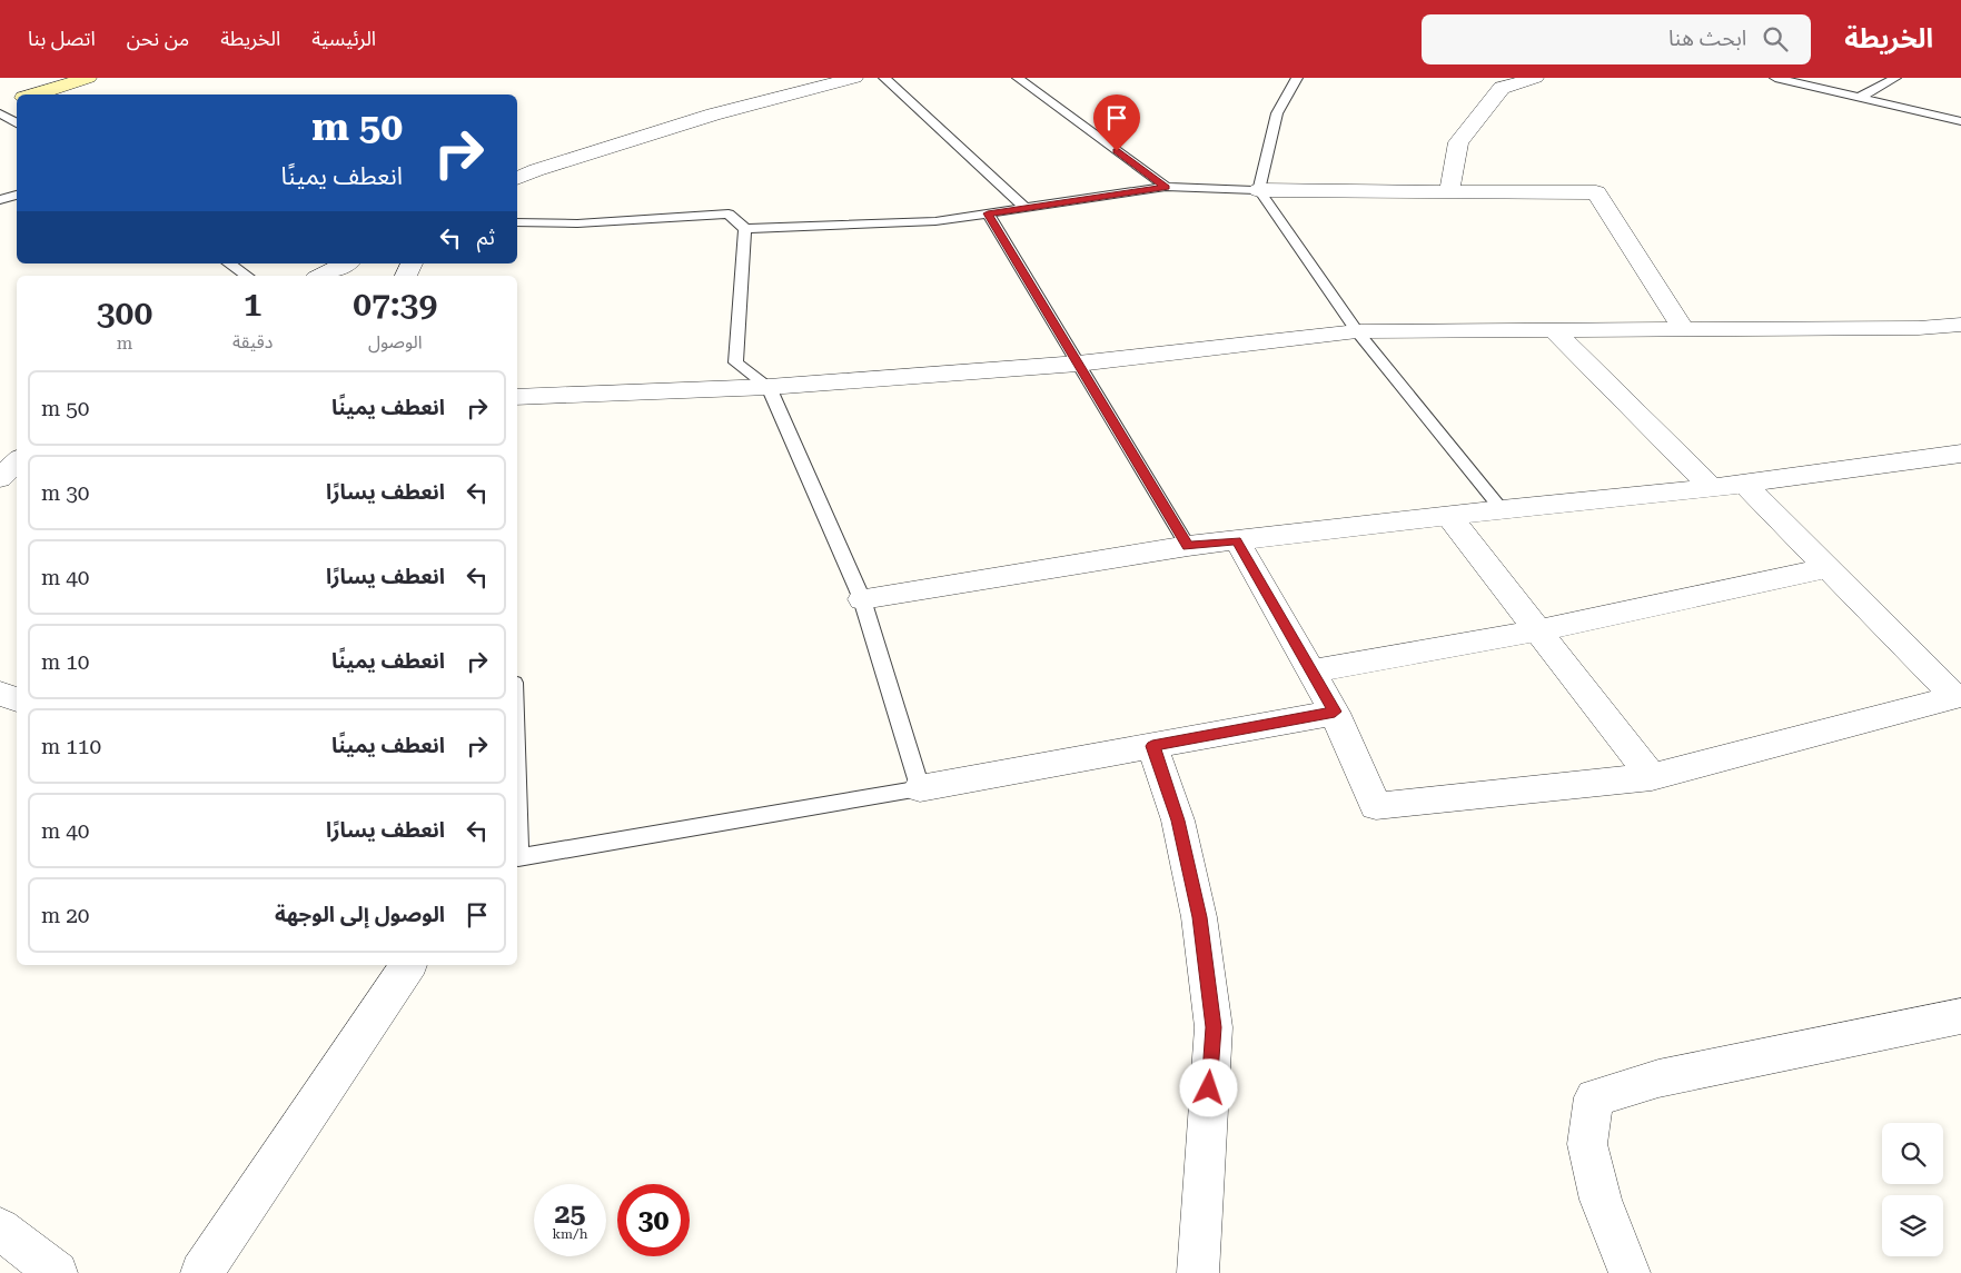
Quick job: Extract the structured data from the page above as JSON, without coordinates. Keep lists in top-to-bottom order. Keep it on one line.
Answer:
{"page":{"header":"الخريطة","search":"ابحث هنا","nav":["الرئيسية","الخريطة","من نحن","اتصل بنا"],"turn":["50 m","انعطف يمينًا"],"then":"ثم","eta":["07:39","الوصول","1","دقيقة","300","m"],"list":[{"name":"انعطف يمينًا","value":"50 m"},{"name":"انعطف يسارًا","value":"30 m"},{"name":"انعطف يسارًا","value":"40 m"},{"name":"انعطف يمينًا","value":"10 m"},{"name":"انعطف يمينًا","value":"110 m"},{"name":"انعطف يسارًا","value":"40 m"},{"name":"الوصول إلى الوجهة","value":"20 m"}],"speed":"25 km/h","limit":"30"}}
